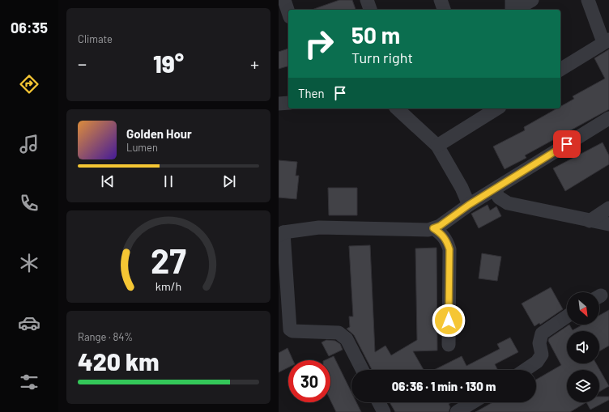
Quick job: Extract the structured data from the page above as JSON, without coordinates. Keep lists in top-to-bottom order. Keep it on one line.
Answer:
{"north":"bottom right","page":{"tabs":"06:35","tile":["Climate",["Range · 84%","420 km"]],"turn":["50 m","Turn right"],"heat":["−","19°","+"],"then":"Then","song":["Golden Hour","Lumen"],"limit":"30","trip":"06:36 · 1 min · 130 m","gauge":["27","km/h"]}}
